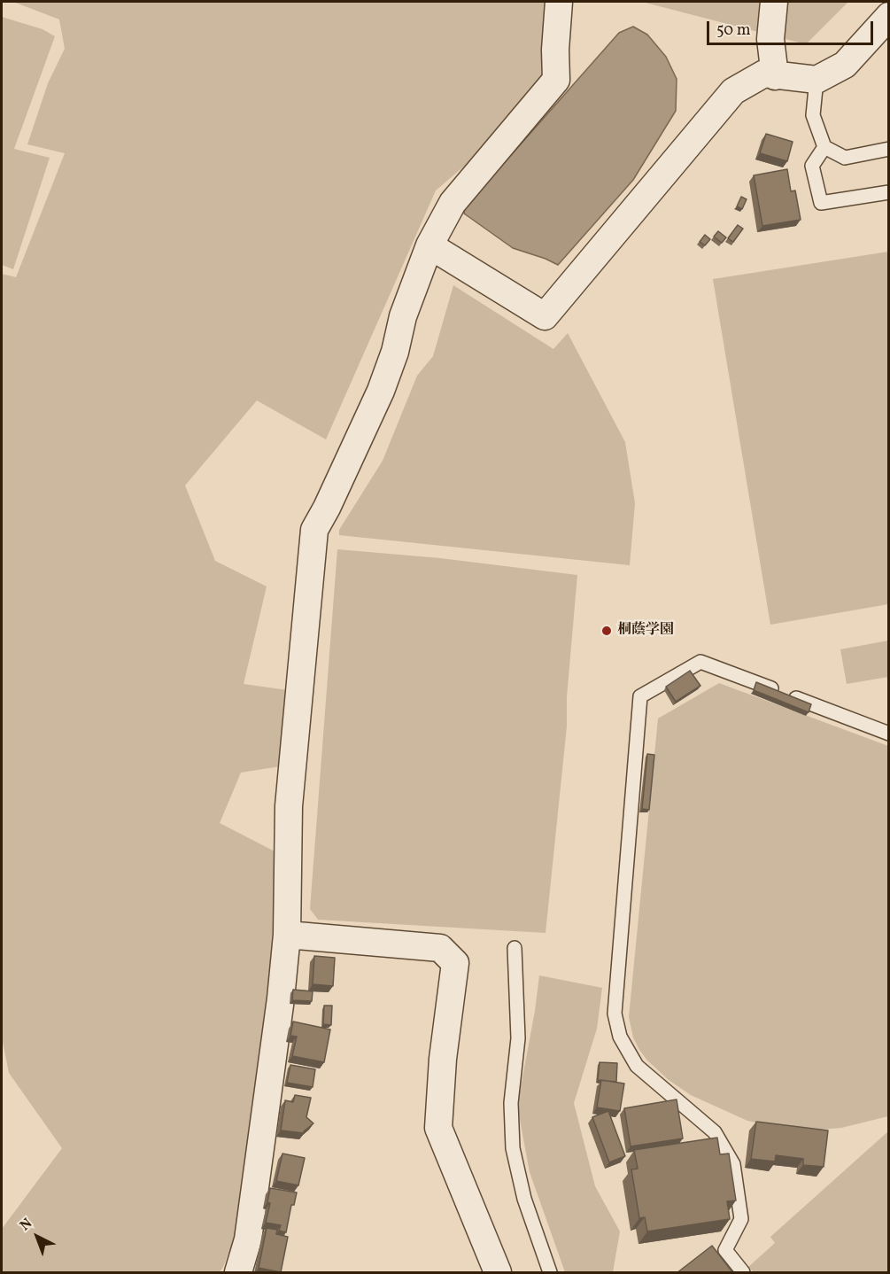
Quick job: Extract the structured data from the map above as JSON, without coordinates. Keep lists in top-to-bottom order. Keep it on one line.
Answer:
{"places":["桐蔭学園"],"scale_bar":"50 m","north":"top left"}
